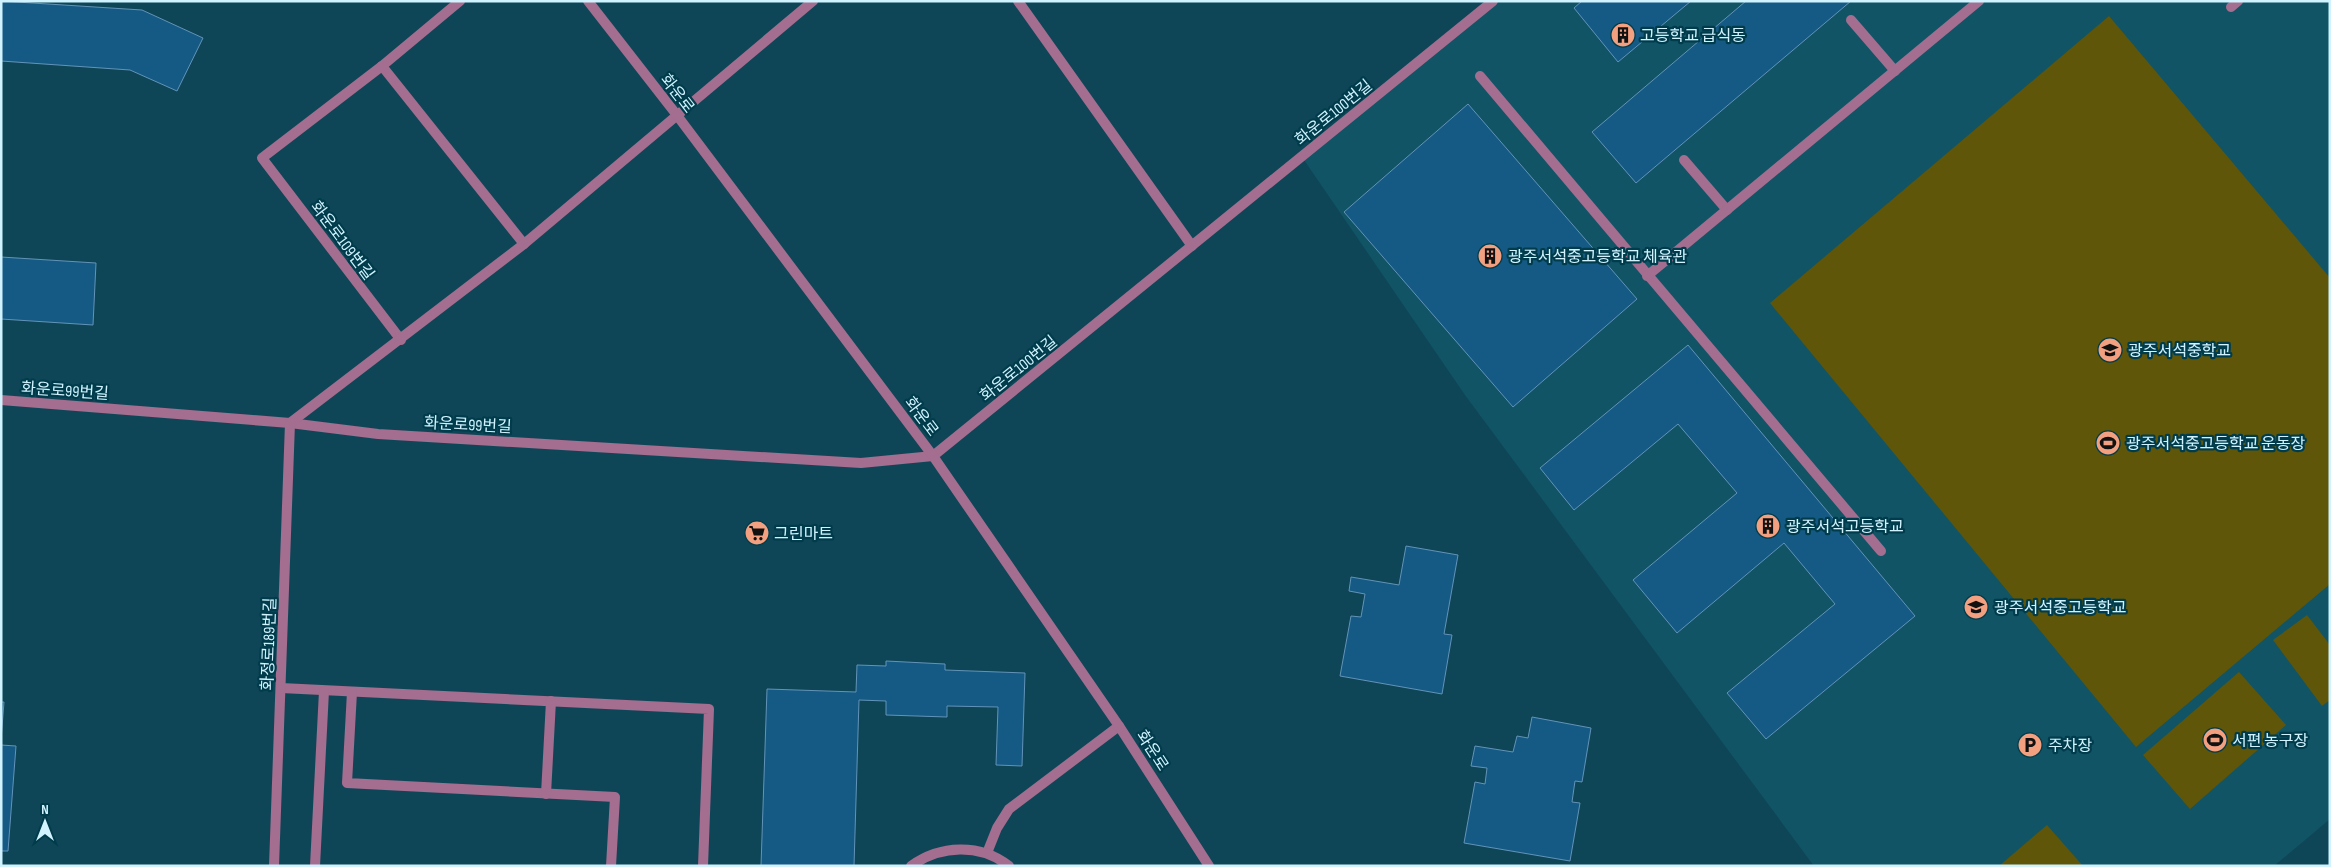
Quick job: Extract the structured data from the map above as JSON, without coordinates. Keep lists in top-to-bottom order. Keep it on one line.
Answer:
{"streets":{"street":["화운로","화운로100번길","화운로109번길","화운로99번길","화정로189번길"]},"crossings":[["화운로","화운로100번길"],["화운로","화운로99번길"],["화운로100번길","화운로99번길"],["화운로99번길","화정로189번길"]],"places":{"building":["고등학교 급식동","광주서석중고등학교 체육관","광주서석고등학교"],"school or university":["광주서석중학교","광주서석중고등학교"],"sports":["광주서석중고등학교 운동장","서편 농구장"],"supermarket":["그린마트"],"parking":["주차장"]},"north":"top"}
